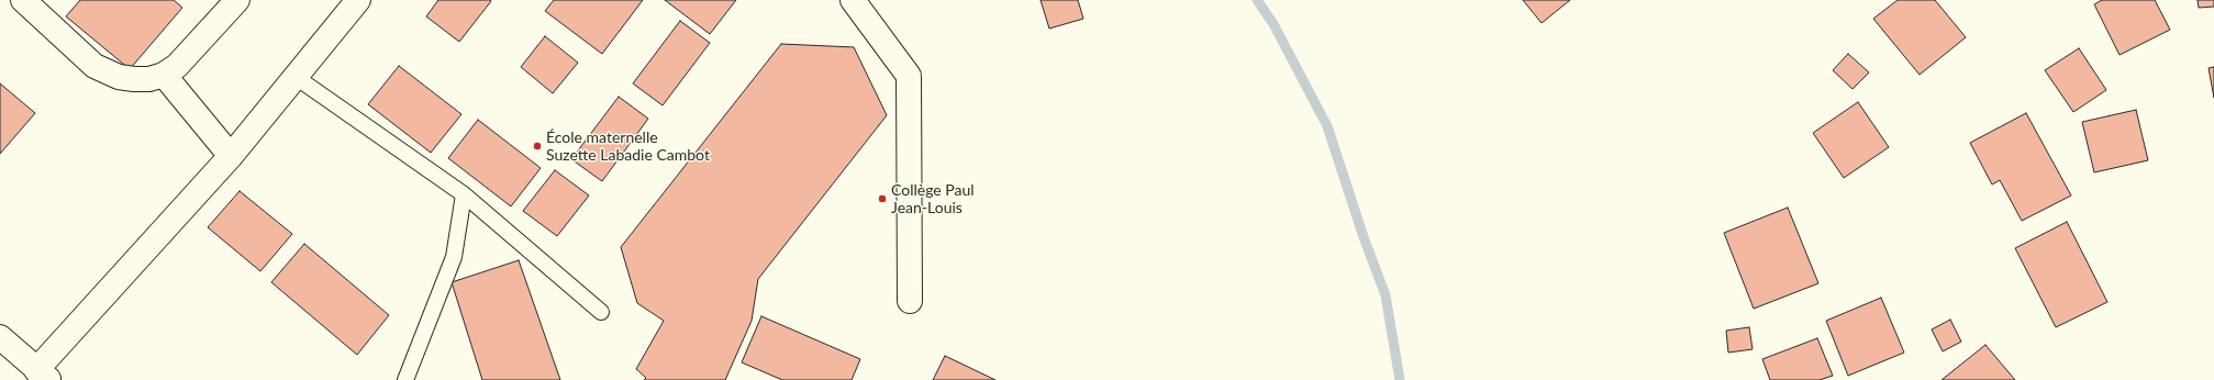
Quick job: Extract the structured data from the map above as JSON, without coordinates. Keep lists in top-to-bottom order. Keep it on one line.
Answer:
{"places":["École maternelle Suzette Labadie Cambot","Collège Paul Jean-Louis"]}
